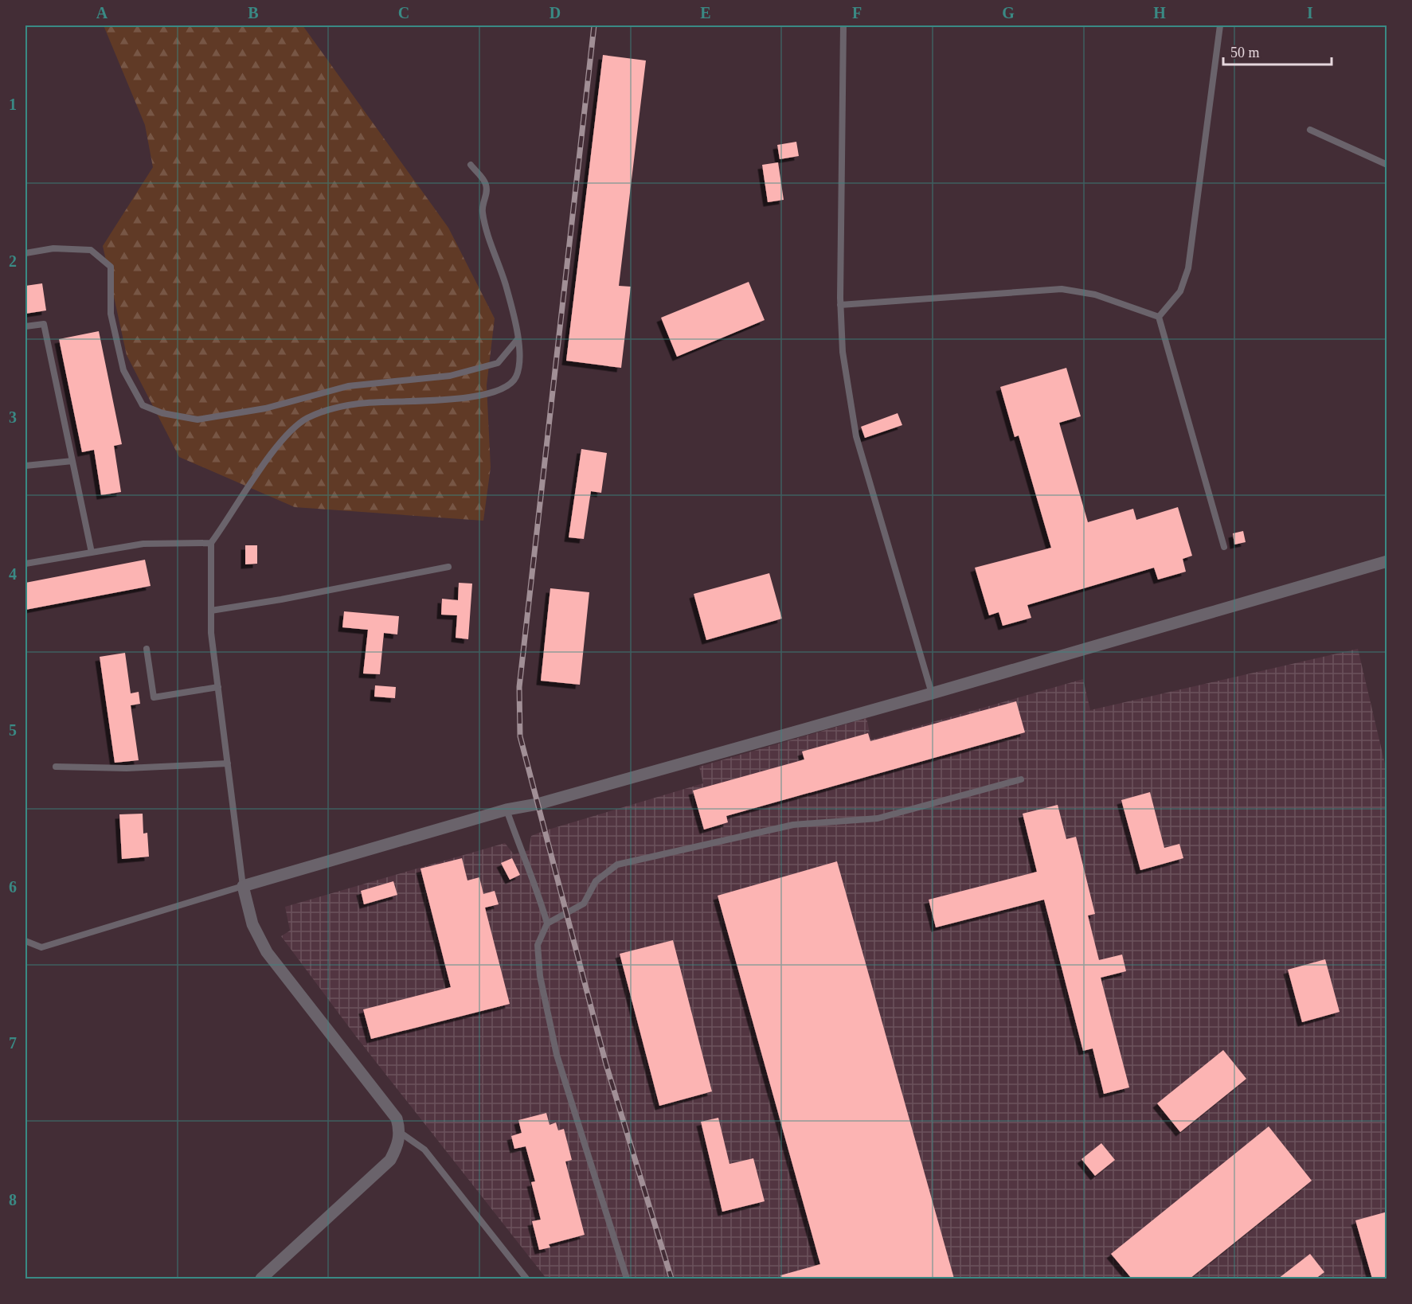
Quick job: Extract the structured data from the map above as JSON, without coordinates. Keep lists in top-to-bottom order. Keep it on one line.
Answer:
{"scale_bar":"50 m","grid":{"columns":["A","B","C","D","E","F","G","H","I"],"rows":["1","2","3","4","5","6","7","8"]}}
